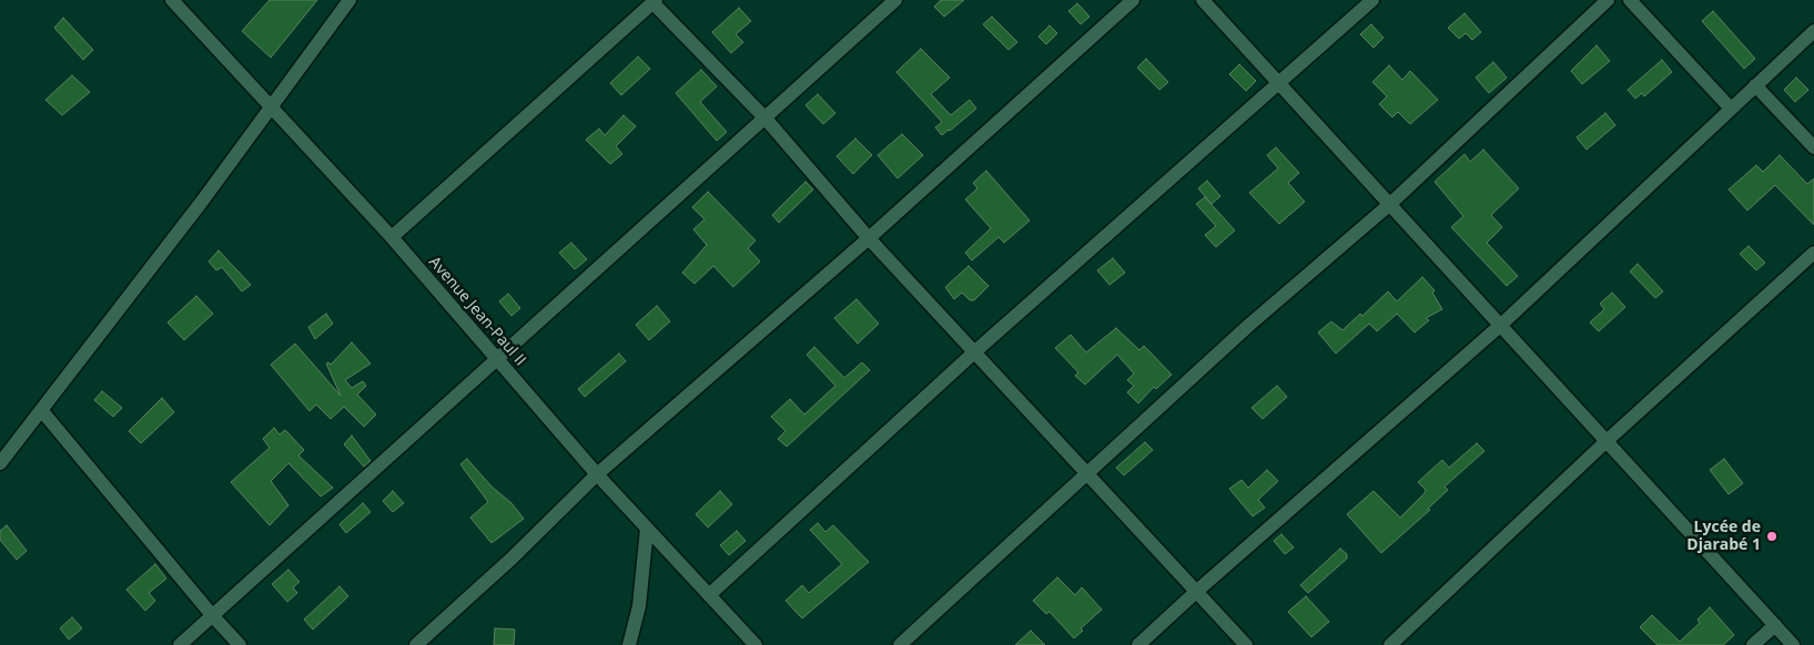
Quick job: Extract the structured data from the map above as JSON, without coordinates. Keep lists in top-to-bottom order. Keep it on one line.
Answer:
{"streets":{"street":["Avenue Jean-Paul II"]},"places":["Lycée de Djarabé 1"]}
